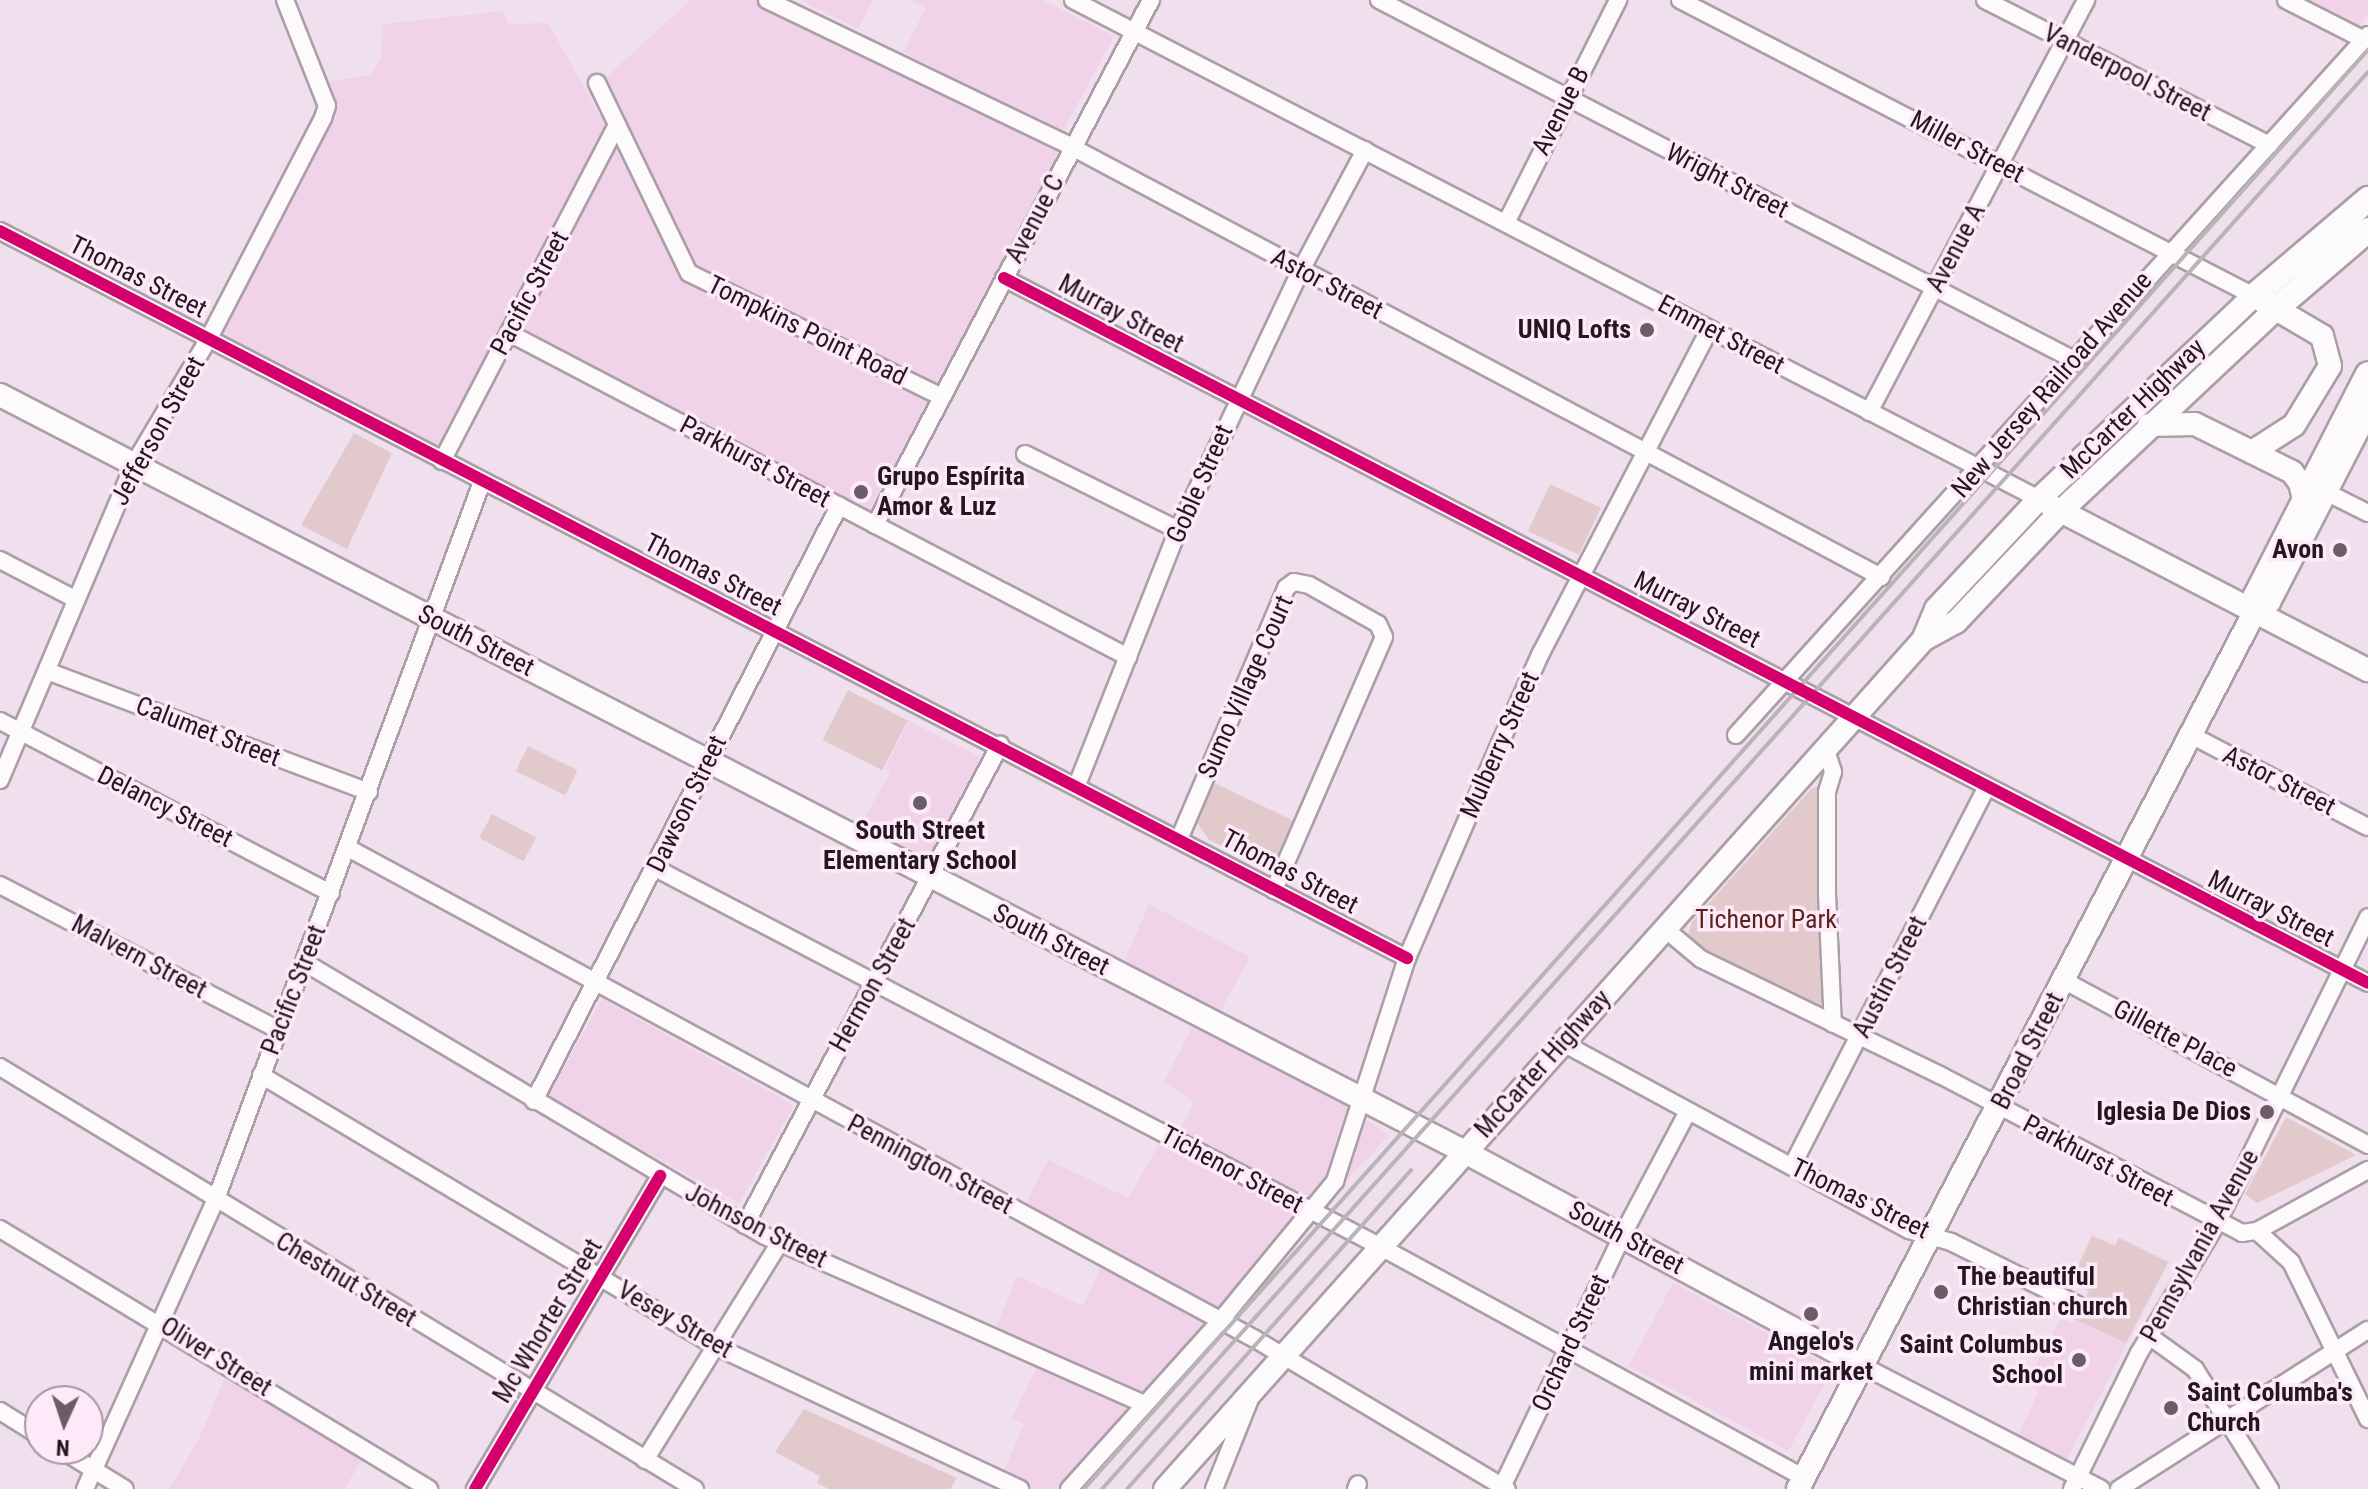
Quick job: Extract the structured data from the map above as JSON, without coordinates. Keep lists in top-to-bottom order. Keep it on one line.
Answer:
{"streets":{"highway":["McCarter Highway"],"main road":["Emmet Street","South Street","Broad Street"],"street":["Vanderpool Street","Avenue B","Miller Street","Wright Street","Avenue C","Avenue A","Thomas Street","Astor Street","Pacific Street","Murray Street","Tompkins Point Road","New Jersey Railroad Avenue","Jefferson Street","Parkhurst Street","Goble Street","Sumo Village Court","Calumet Street","Mulberry Street","Dawson Street","Delancy Street","Malvern Street","Austin Street","Hermon Street","Gillette Place","Pennington Street","Tichenor Street","Johnson Street","Pennsylvania Avenue","Chestnut Street","Vesey Street","Mc Whorter Street","Orchard Street","Oliver Street"]},"crossings":[["Vanderpool Street","Avenue A"],["Vanderpool Street","New Jersey Railroad Avenue"],["Avenue B","Wright Street"],["Avenue B","Emmet Street"],["Miller Street","Avenue A"],["Miller Street","New Jersey Railroad Avenue"],["Miller Street","McCarter Highway"],["Wright Street","Avenue A"],["Wright Street","New Jersey Railroad Avenue"],["Avenue C","Astor Street"],["Avenue C","Murray Street"],["Avenue C","Tompkins Point Road"],["Avenue C","Emmet Street"],["Avenue C","Parkhurst Street"],["Avenue A","Emmet Street"],["Thomas Street","Pacific Street"],["Thomas Street","McCarter Highway"],["Thomas Street","Jefferson Street"],["Thomas Street","Goble Street"],["Thomas Street","Sumo Village Court"],["Thomas Street","Mulberry Street"],["Thomas Street","Dawson Street"],["Thomas Street","Austin Street"],["Thomas Street","Hermon Street"],["Thomas Street","Broad Street"],["Thomas Street","Orchard Street"],["Astor Street","New Jersey Railroad Avenue"],["Astor Street","Goble Street"],["Astor Street","Mulberry Street"],["Astor Street","Broad Street"],["Pacific Street","Tompkins Point Road"],["Pacific Street","Parkhurst Street"],["Pacific Street","South Street"],["Pacific Street","Calumet Street"],["Pacific Street","Delancy Street"],["Pacific Street","Malvern Street"],["Pacific Street","Pennington Street"],["Pacific Street","Johnson Street"],["Pacific Street","Chestnut Street"],["Pacific Street","Vesey Street"],["Pacific Street","Oliver Street"],["Murray Street","New Jersey Railroad Avenue"],["Murray Street","McCarter Highway"],["Murray Street","Goble Street"],["Murray Street","Mulberry Street"],["Murray Street","Austin Street"],["Murray Street","Broad Street"],["Murray Street","Pennsylvania Avenue"],["Emmet Street","New Jersey Railroad Avenue"],["Emmet Street","McCarter Highway"],["Emmet Street","Goble Street"],["Emmet Street","Mulberry Street"],["Emmet Street","Broad Street"],["McCarter Highway","Parkhurst Street"],["McCarter Highway","South Street"],["McCarter Highway","Pennington Street"],["McCarter Highway","Tichenor Street"],["Jefferson Street","South Street"],["Jefferson Street","Calumet Street"],["Jefferson Street","Delancy Street"],["Parkhurst Street","Goble Street"],["Parkhurst Street","Dawson Street"],["Parkhurst Street","Austin Street"],["Parkhurst Street","Broad Street"],["Parkhurst Street","Pennsylvania Avenue"],["South Street","Mulberry Street"],["South Street","Dawson Street"],["South Street","Hermon Street"],["South Street","Broad Street"],["South Street","Pennsylvania Avenue"],["South Street","Orchard Street"],["Mulberry Street","Tichenor Street"],["Dawson Street","Pennington Street"],["Dawson Street","Tichenor Street"],["Dawson Street","Johnson Street"],["Hermon Street","Pennington Street"],["Hermon Street","Tichenor Street"],["Hermon Street","Johnson Street"],["Gillette Place","Broad Street"],["Gillette Place","Pennsylvania Avenue"],["Broad Street","Tichenor Street"],["Pennington Street","Orchard Street"],["Tichenor Street","Orchard Street"],["Johnson Street","Mc Whorter Street"],["Chestnut Street","Mc Whorter Street"],["Vesey Street","Mc Whorter Street"]],"parks":["Tichenor Park"],"places":["UNIQ Lofts","Grupo Espírita Amor & Luz","Avon","South Street Elementary School","Iglesia De Dios","The beautiful Christian church","Angelo's mini market","Saint Columbus School","Saint Columba's Church"],"north":"bottom"}
